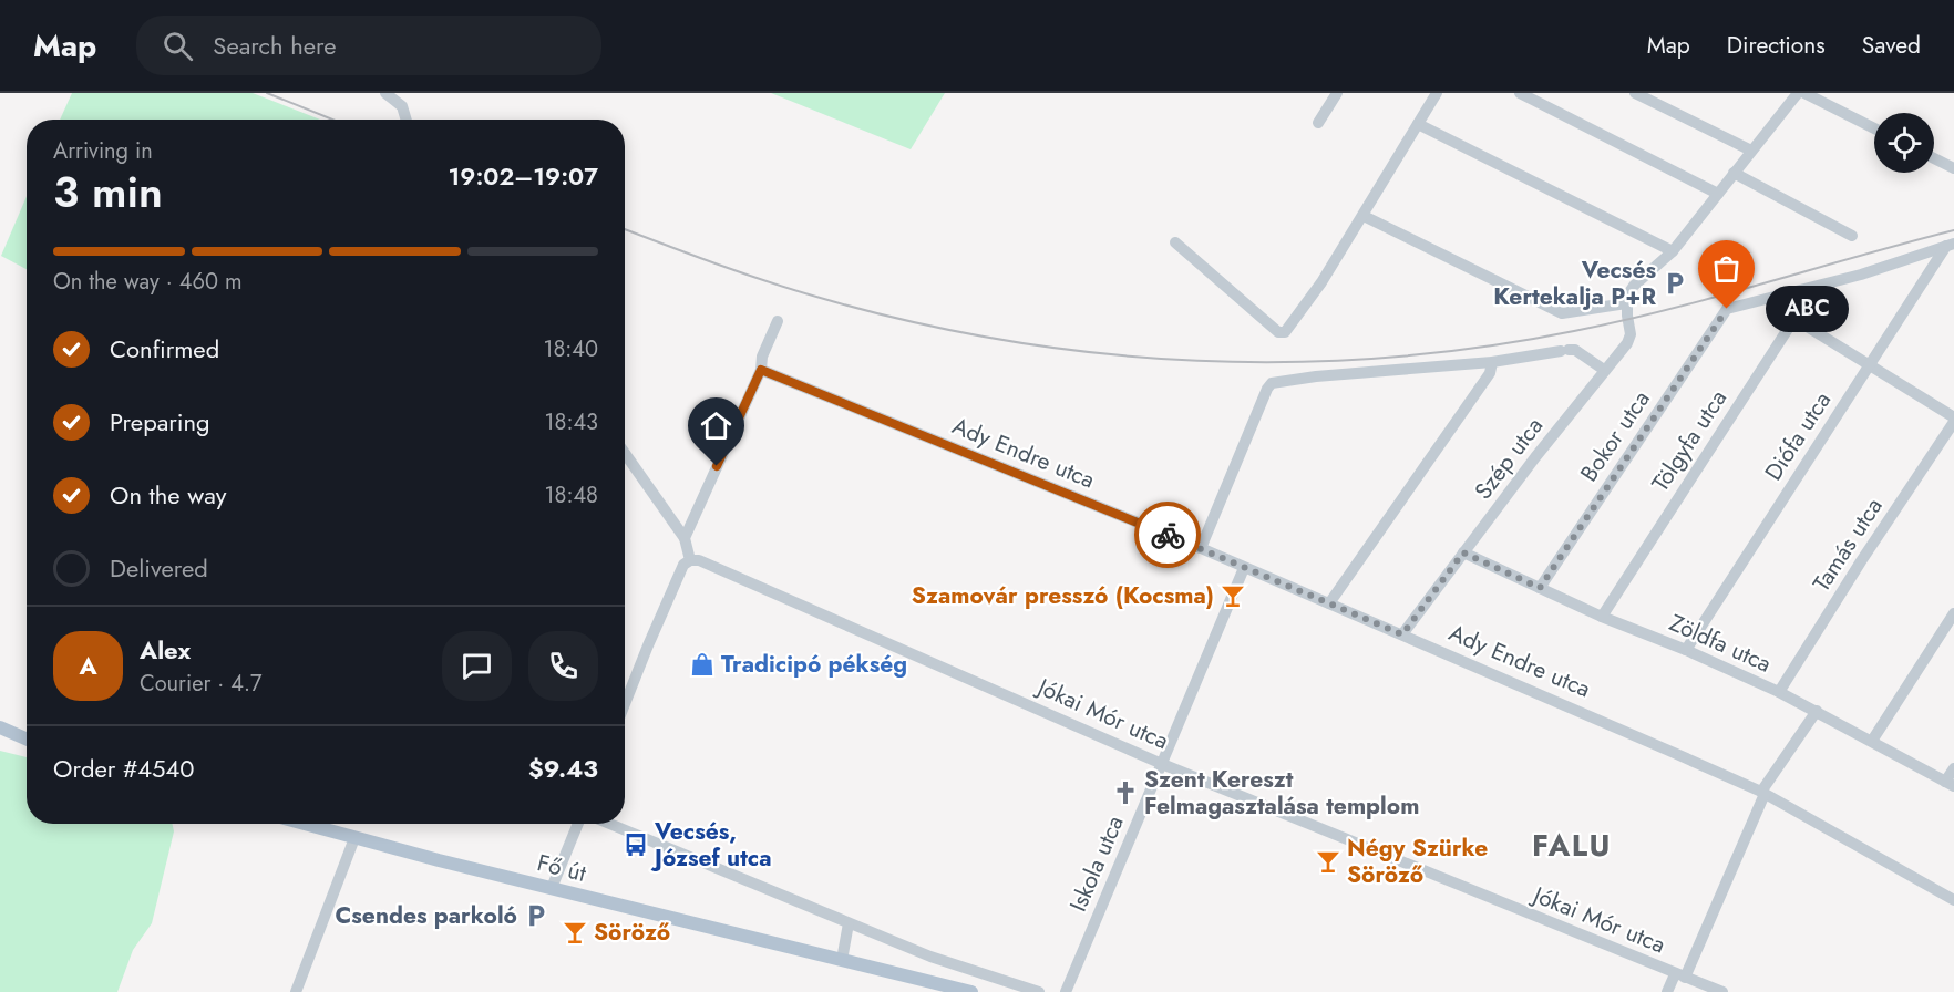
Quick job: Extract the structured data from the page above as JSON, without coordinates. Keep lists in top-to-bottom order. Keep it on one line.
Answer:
{"streets":{"main road":["Fő út"],"street":["Bokor utca","Diófa utca","Tölgyfa utca","Ady Endre utca","Szép utca","Tamás utca","Zöldfa utca","Jókai Mór utca","Iskola utca"]},"crossings":[["Bokor utca","Tölgyfa utca"],["Bokor utca","Zöldfa utca"],["Diófa utca","Zöldfa utca"],["Tölgyfa utca","Zöldfa utca"],["Ady Endre utca","Szép utca"],["Ady Endre utca","Iskola utca"],["Szép utca","Zöldfa utca"],["Tamás utca","Zöldfa utca"],["Jókai Mór utca","Iskola utca"]],"districts":["FALU"],"places":{"parking":["Vecsés Kertekalja P+R","Csendes parkoló"],"other":["ABC"],"bar":["Szamovár presszó (Kocsma)","Négy Szürke Söröző","Söröző"],"shop":["Tradicipó pékség"],"church":["Szent Kereszt Felmagasztalása templom"],"bus stop":["Vecsés, József utca"]},"page":{"header":"Map","search":"Search here","nav":["Map","Directions","Saved"],"heading":["3 min","Arriving in","19:02–19:07"],"panel":["Alex","Courier · 4.7","Order #4540","$9.43"],"bar":"On the way · 460 m","bubble":"ABC","list":[["Confirmed","18:40"],["Preparing","18:43"],["On the way","18:48"],"Delivered"],"round":"A"}}
